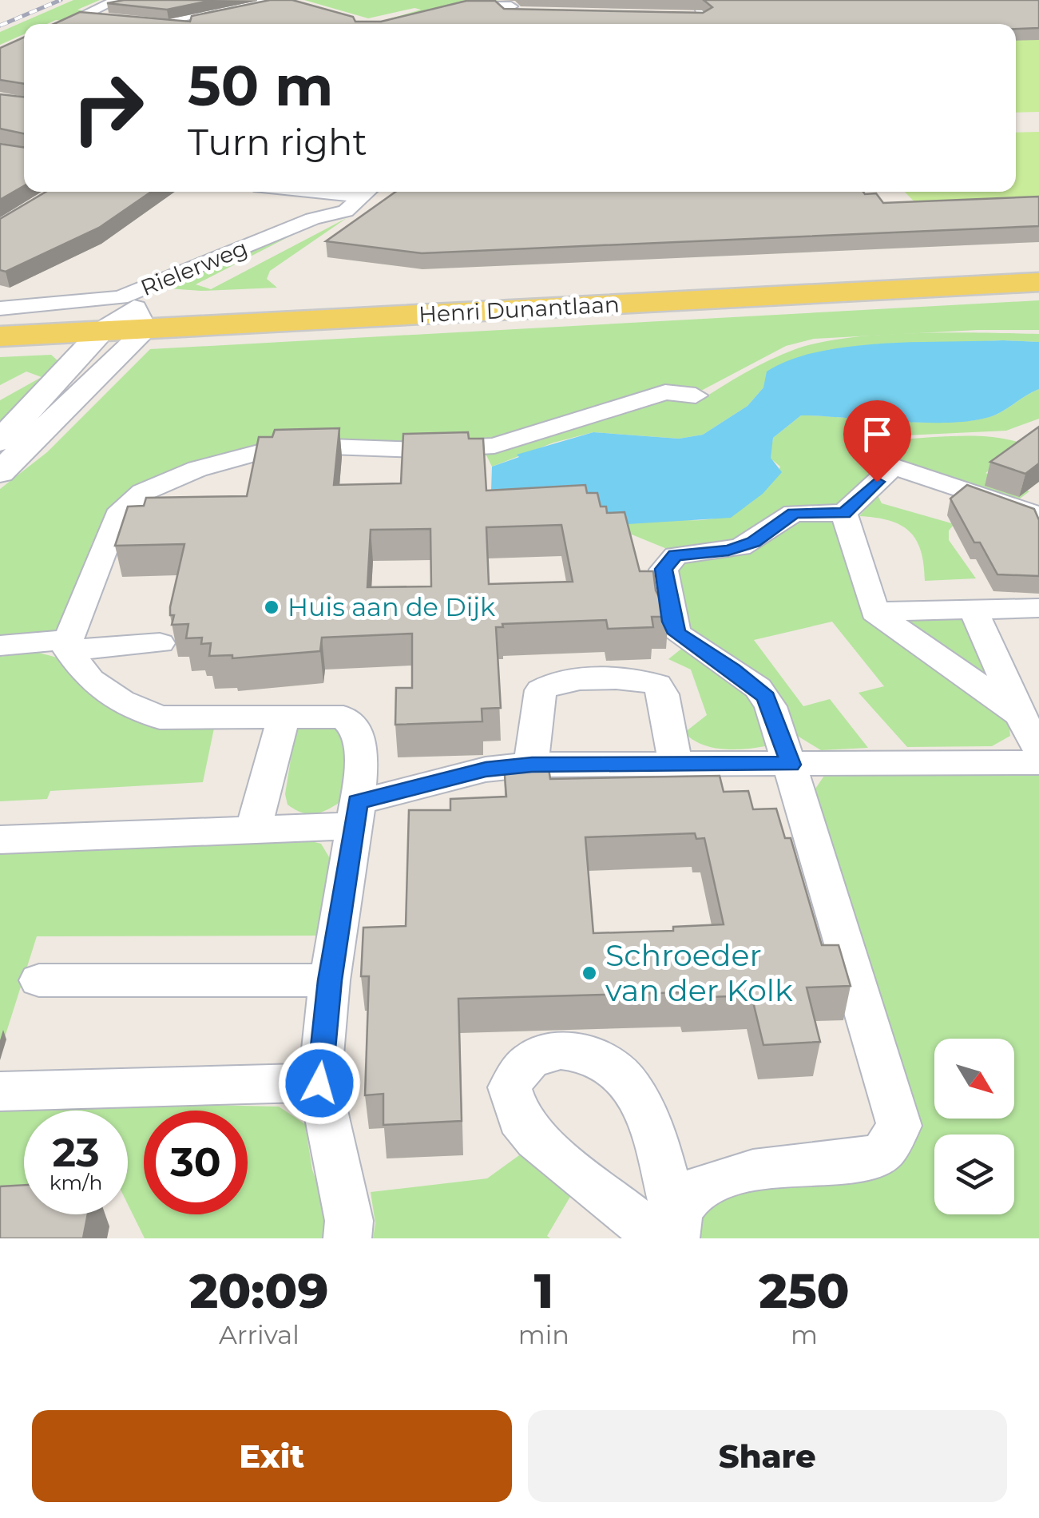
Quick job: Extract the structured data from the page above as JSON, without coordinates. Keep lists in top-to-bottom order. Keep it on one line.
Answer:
{"streets":{"main road":["Henri Dunantlaan"],"street":["Rielerweg"]},"places":["Huis aan de Dijk","Schroeder van der Kolk"],"north":"bottom right","page":{"turn":["50 m","Turn right"],"speed":"23 km/h","limit":"30","eta":["20:09","Arrival","1","min","250","m"],"buttons":["Exit","Share"]}}
